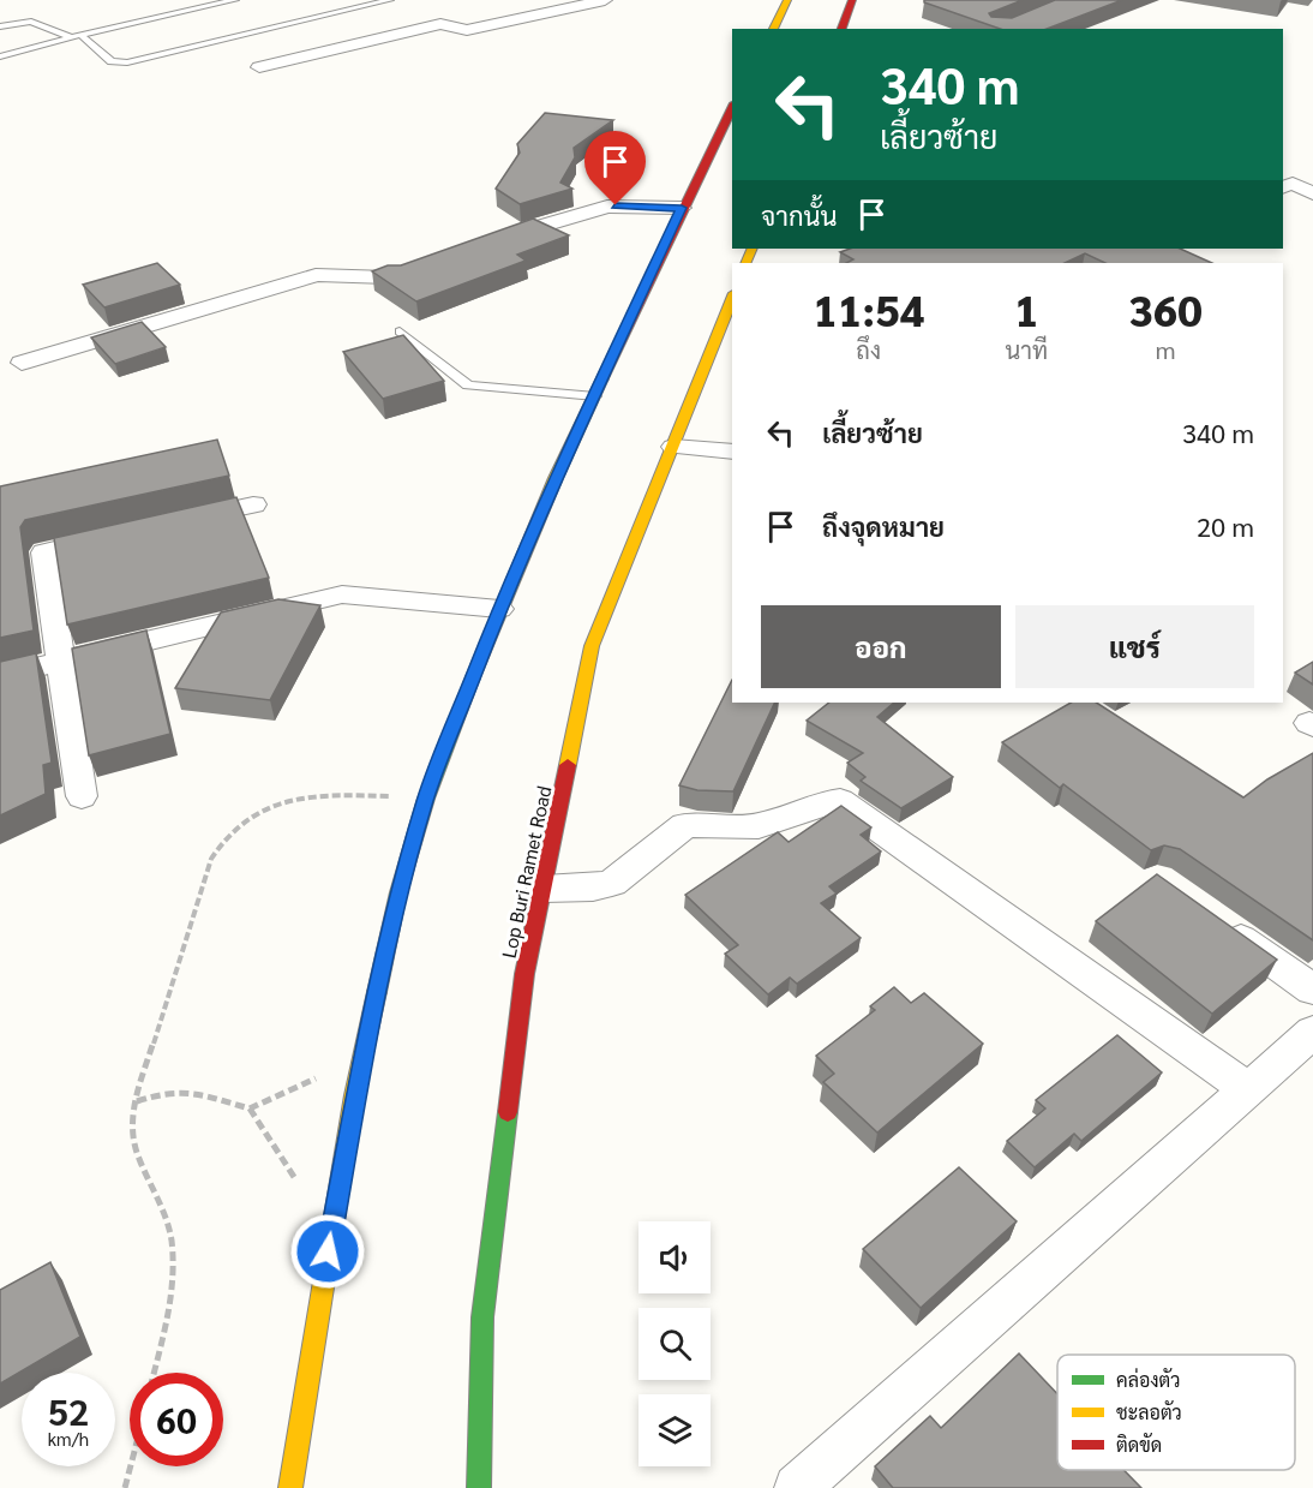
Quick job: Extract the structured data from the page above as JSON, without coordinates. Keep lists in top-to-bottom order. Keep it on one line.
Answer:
{"streets":{"main road":["Lop Buri Ramet Road"]},"legend":["คล่องตัว","ชะลอตัว","ติดขัด"],"page":{"turn":["340 m","เลี้ยวซ้าย"],"then":"จากนั้น","eta":["11:54","ถึง","1","นาที","360","m"],"list":[{"name":"เลี้ยวซ้าย","value":"340 m"},{"name":"ถึงจุดหมาย","value":"20 m"}],"buttons":["ออก","แชร์"],"speed":"52 km/h","limit":"60"}}
